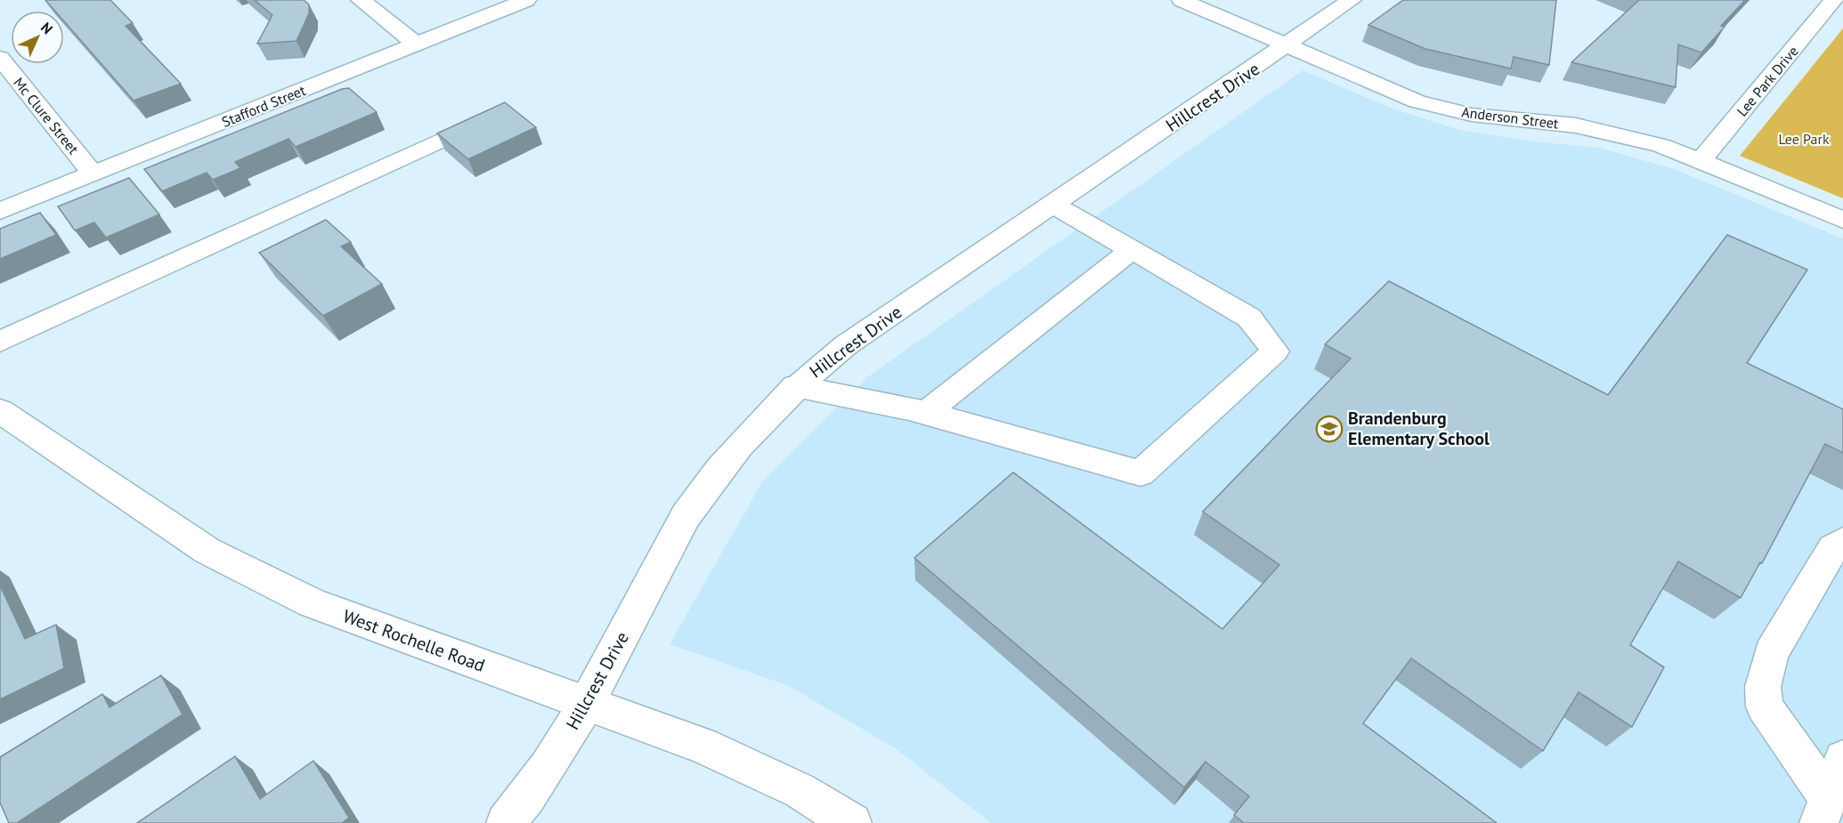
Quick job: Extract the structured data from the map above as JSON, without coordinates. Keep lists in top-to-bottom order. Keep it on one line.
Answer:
{"streets":{"street":["Lee Park Drive","Hillcrest Drive","Stafford Street","Mc Clure Street","Anderson Street","West Rochelle Road"]},"crossings":[["Lee Park Drive","Anderson Street"],["Hillcrest Drive","Anderson Street"],["Hillcrest Drive","West Rochelle Road"],["Stafford Street","Mc Clure Street"]],"parks":["Lee Park"],"places":{"school or university":["Brandenburg Elementary School"]},"north":"top right"}
